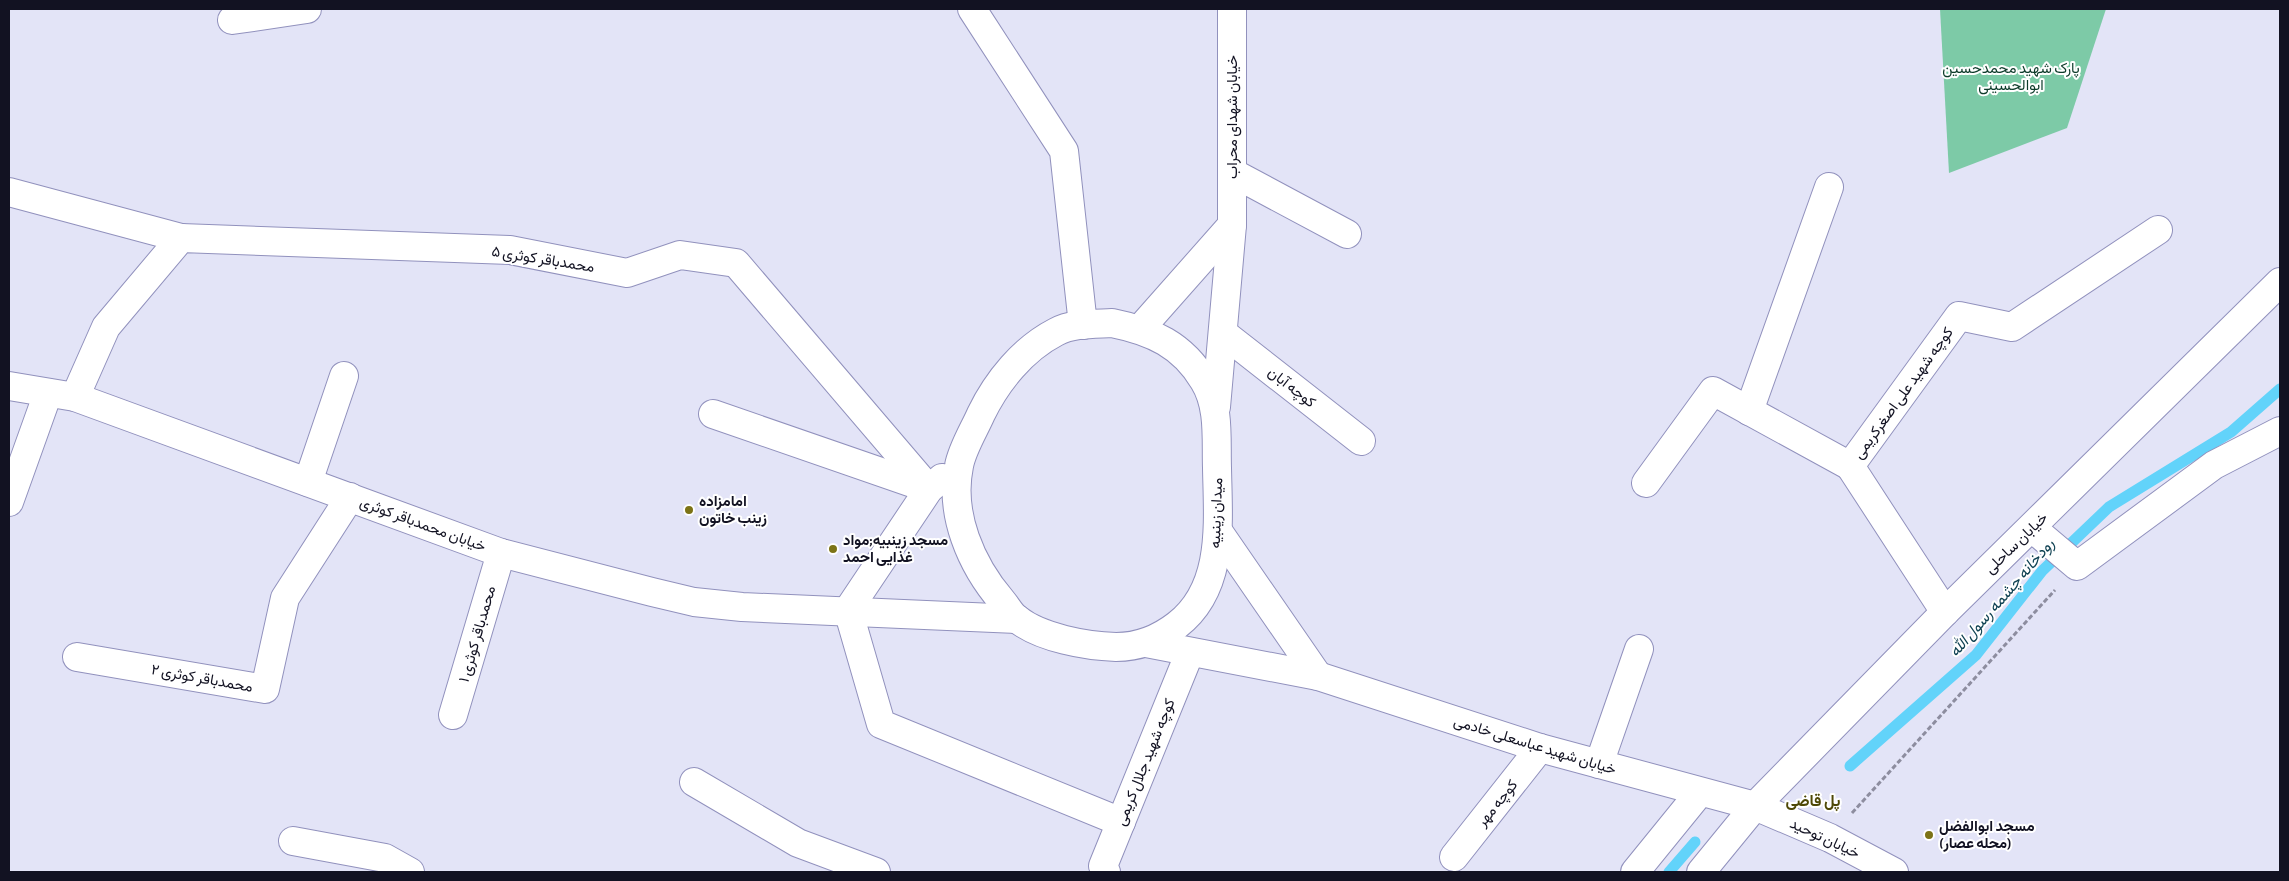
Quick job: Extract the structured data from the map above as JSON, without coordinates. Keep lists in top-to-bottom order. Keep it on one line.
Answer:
{"streets":{"street":["خیابان شهدای محراب","محمدباقر کوثری ۵","کوچه آبان","کوچه شهید علی اصغرکریمی","میدان زینبیه","خیابان محمدباقر کوثری","خیابان ساحلی","محمدباقر کوثری ۱","محمدباقر کوثری ۲","خیابان شهید عباسعلی خادمی","کوچه شهید جلال کریمی","کوچه مهر","خیابان توحید"]},"crossings":[["خیابان شهدای محراب","کوچه آبان"],["خیابان شهدای محراب","میدان زینبیه"],["کوچه شهید علی اصغرکریمی","خیابان ساحلی"],["میدان زینبیه","خیابان محمدباقر کوثری"],["میدان زینبیه","خیابان شهید عباسعلی خادمی"],["خیابان محمدباقر کوثری","محمدباقر کوثری ۱"],["خیابان محمدباقر کوثری","محمدباقر کوثری ۲"],["خیابان ساحلی","خیابان شهید عباسعلی خادمی"],["خیابان ساحلی","خیابان توحید"],["خیابان شهید عباسعلی خادمی","کوچه شهید جلال کریمی"],["خیابان شهید عباسعلی خادمی","کوچه مهر"],["خیابان شهید عباسعلی خادمی","خیابان توحید"]],"districts":["پل قاضی"],"water":["رودخانه چشمه رسول الله"],"parks":["پارک شهید محمدحسین ابوالحسینی"],"places":["امامزاده زینب خاتون","مسجد زینبیه;مواد غذایی احمد","مسجد ابوالفضل (محله عصار)"]}
